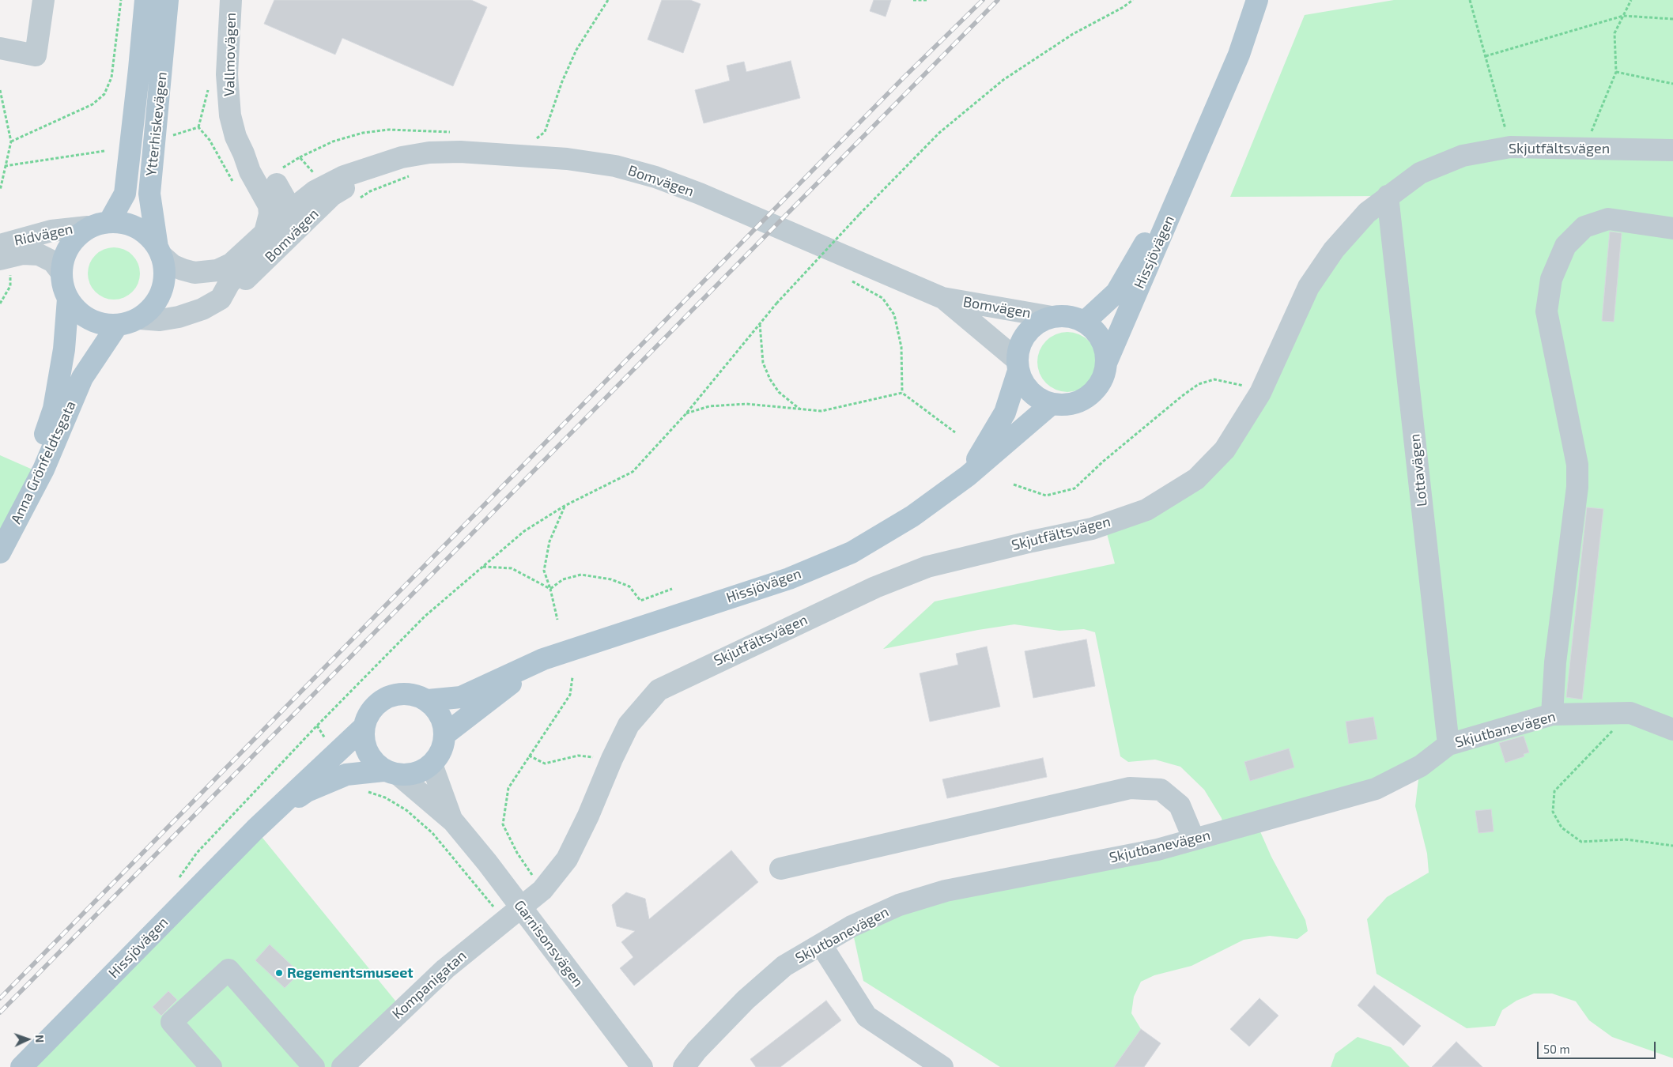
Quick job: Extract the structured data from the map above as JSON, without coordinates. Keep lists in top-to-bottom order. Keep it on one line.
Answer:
{"streets":{"main road":["Ytterhiskevägen","Hissjövägen","Anna Grönfeldtsgata"],"street":["Vallmovägen","Skjutfältsvägen","Bomvägen","Ridvägen","Lottavägen","Skjutbanevägen","Garnisonsvägen","Kompanigatan"]},"crossings":[["Vallmovägen","Bomvägen"],["Ytterhiskevägen","Bomvägen"],["Ytterhiskevägen","Ridvägen"],["Ytterhiskevägen","Anna Grönfeldtsgata"],["Skjutfältsvägen","Lottavägen"],["Skjutfältsvägen","Garnisonsvägen"],["Skjutfältsvägen","Kompanigatan"],["Bomvägen","Ridvägen"],["Bomvägen","Hissjövägen"],["Bomvägen","Anna Grönfeldtsgata"],["Ridvägen","Anna Grönfeldtsgata"],["Hissjövägen","Garnisonsvägen"],["Lottavägen","Skjutbanevägen"],["Garnisonsvägen","Kompanigatan"]],"places":["Regementsmuseet"],"scale_bar":"50 m","north":"right"}
